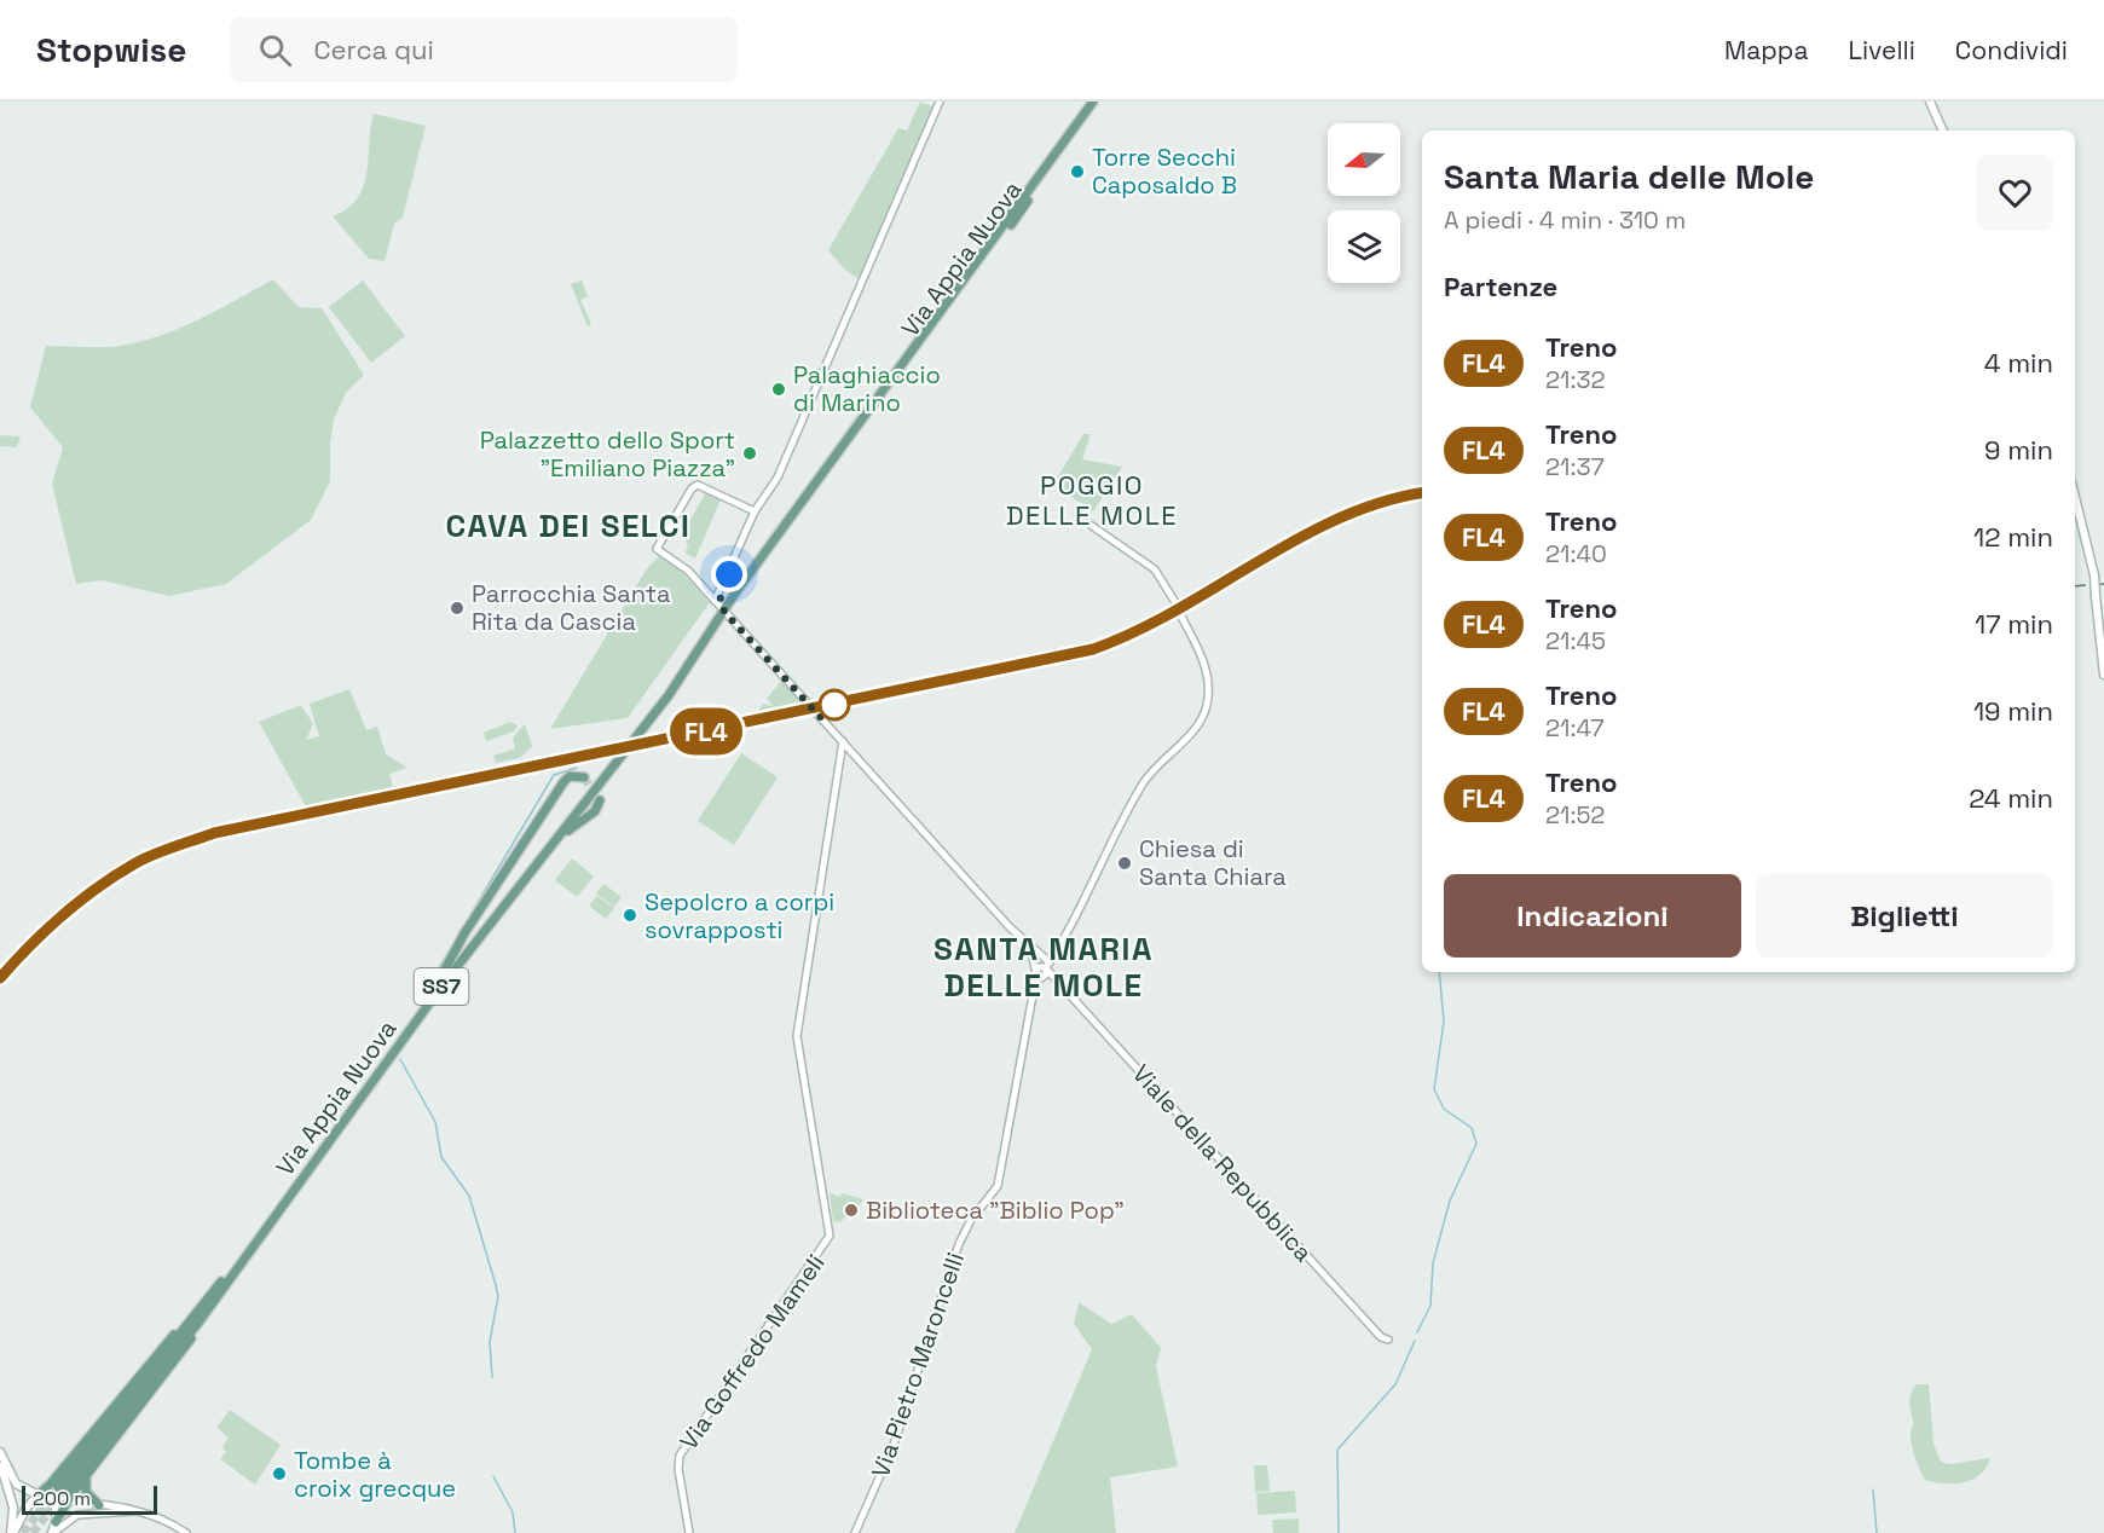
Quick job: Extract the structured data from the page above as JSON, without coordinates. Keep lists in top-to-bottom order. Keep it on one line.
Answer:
{"streets":{"main road":["Via Appia Nuova","SS7"],"street":["Viale della Repubblica","Via Goffredo Mameli","Via Pietro Maroncelli"]},"districts":["POGGIO DELLE MOLE","CAVA DEI SELCI","SANTA MARIA DELLE MOLE"],"places":["Torre Secchi Caposaldo B","Palaghiaccio di Marino","Palazzetto dello Sport \"Emiliano Piazza\"","Parrocchia Santa Rita da Cascia","Chiesa di Santa Chiara","Sepolcro a corpi sovrapposti","Biblioteca \"Biblio Pop\"","Tombe à croix grecque"],"scale_bar":"200 m","north":"left","page":{"header":"Stopwise","search":"Cerca qui","nav":["Mappa","Livelli","Condividi"],"on_map":"FL4","heading":[["Santa Maria delle Mole","A piedi · 4 min · 310 m"],"Partenze"],"list":[{"mark":"FL4","name":"Treno","note":"21:32","value":"4 min"},{"mark":"FL4","name":"Treno","note":"21:37","value":"9 min"},{"mark":"FL4","name":"Treno","note":"21:40","value":"12 min"},{"mark":"FL4","name":"Treno","note":"21:45","value":"17 min"},{"mark":"FL4","name":"Treno","note":"21:47","value":"19 min"},{"mark":"FL4","name":"Treno","note":"21:52","value":"24 min"}],"buttons":["Indicazioni","Biglietti"],"scale":"200 m"}}
